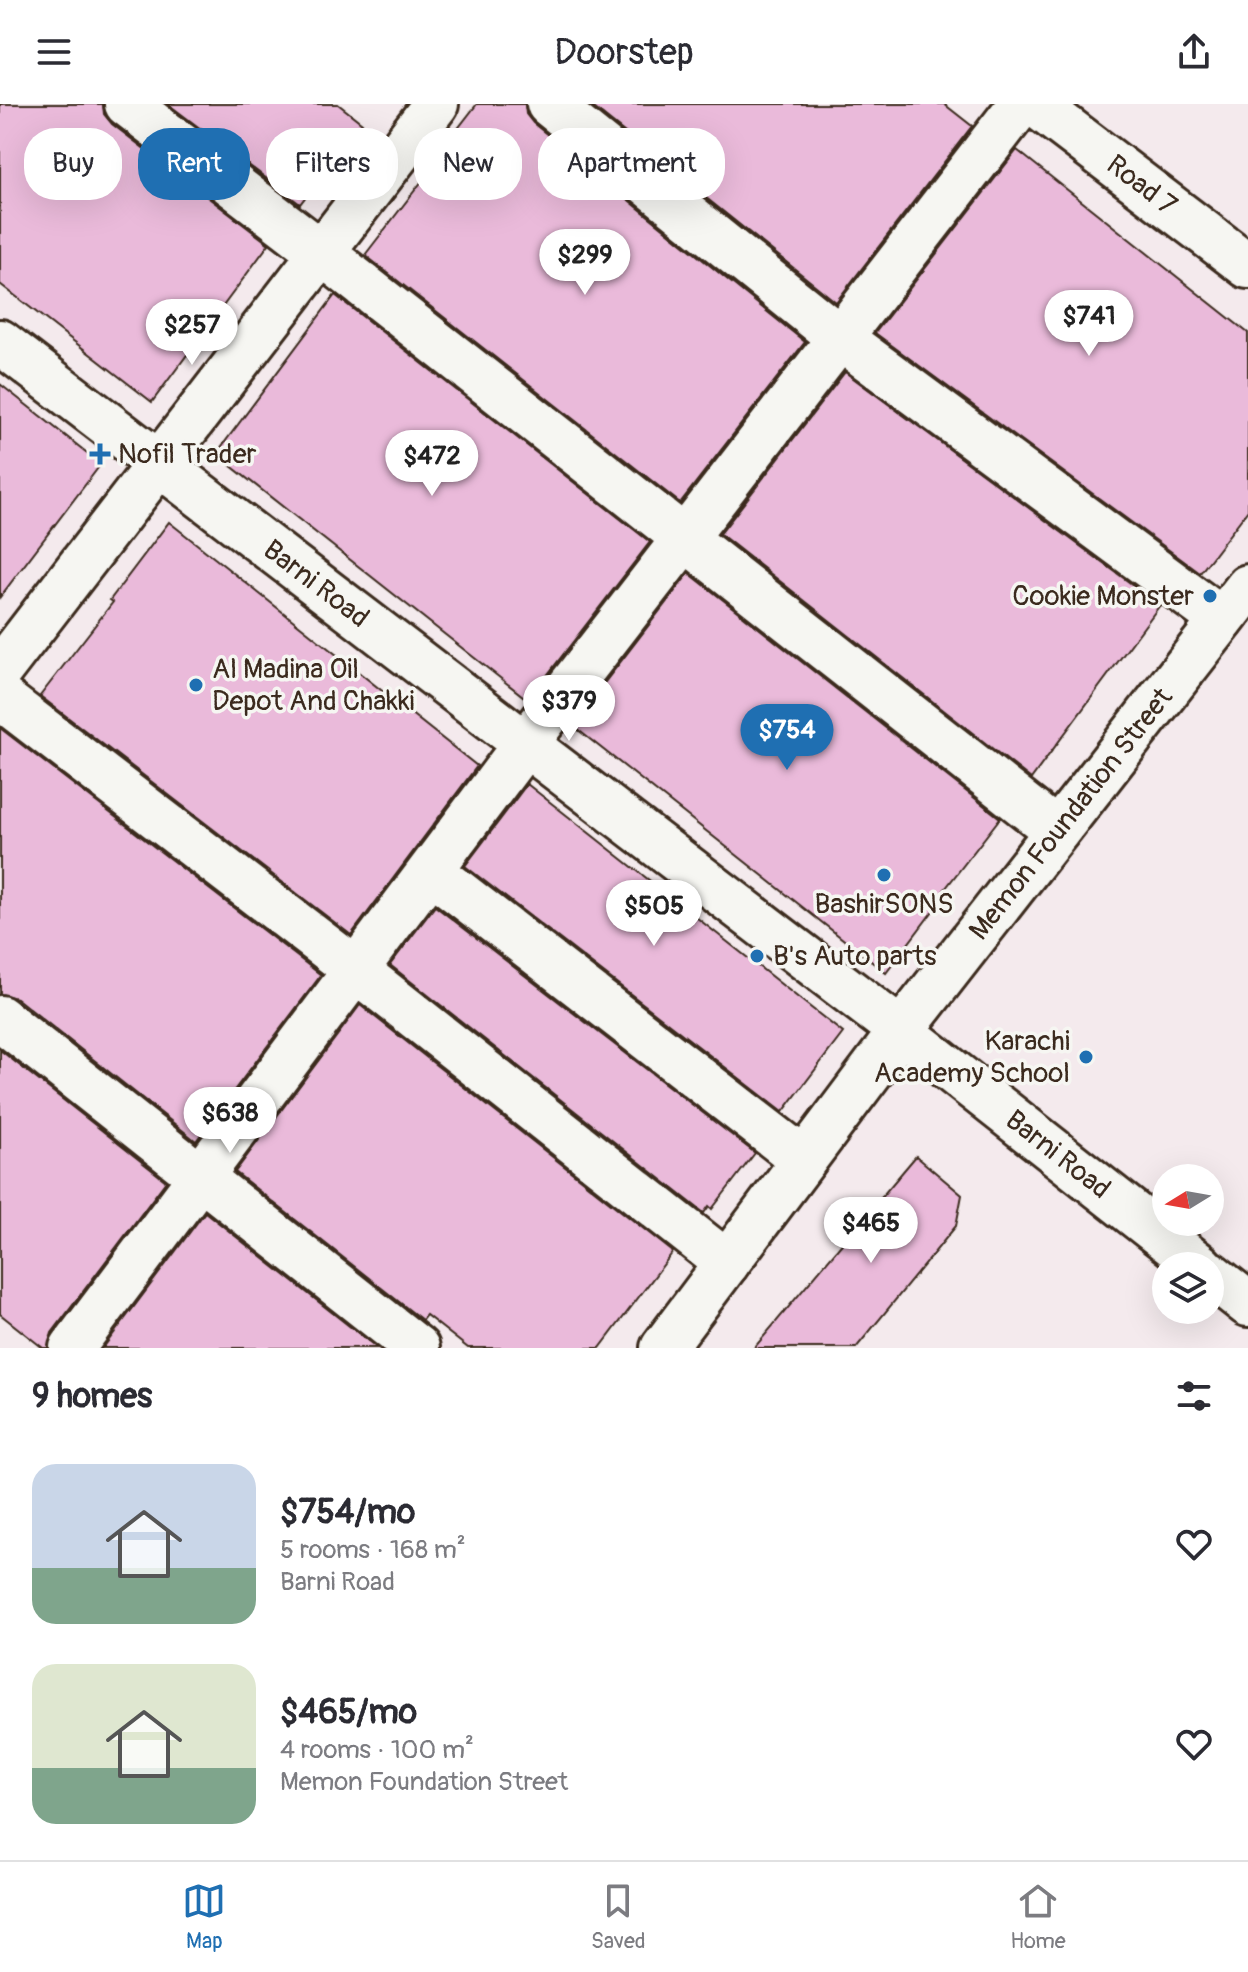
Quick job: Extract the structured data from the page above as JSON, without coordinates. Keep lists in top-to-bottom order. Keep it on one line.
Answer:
{"streets":{"street":["Road 7","Barni Road","Memon Foundation Street"]},"crossings":[["Barni Road","Memon Foundation Street"]],"places":{"health":["Nofil Trader"],"other":["Cookie Monster","Al Madina Oil Depot And Chakki","BashirSONS","B's Auto parts","Karachi Academy School"]},"north":"left","page":{"header":"Doorstep","chip":["Buy","Rent","Filters","New","Apartment"],"price":["$299","$741","$257","$472","$379","$754","$505","$638","$465"],"heading":"9 homes","list":[{"name":"$754/mo","note":"5 rooms · 168 m² · Barni Road"},{"name":"$465/mo","note":"4 rooms · 100 m² · Memon Foundation Street"}],"tabs":["Map","Saved","Home"]}}
